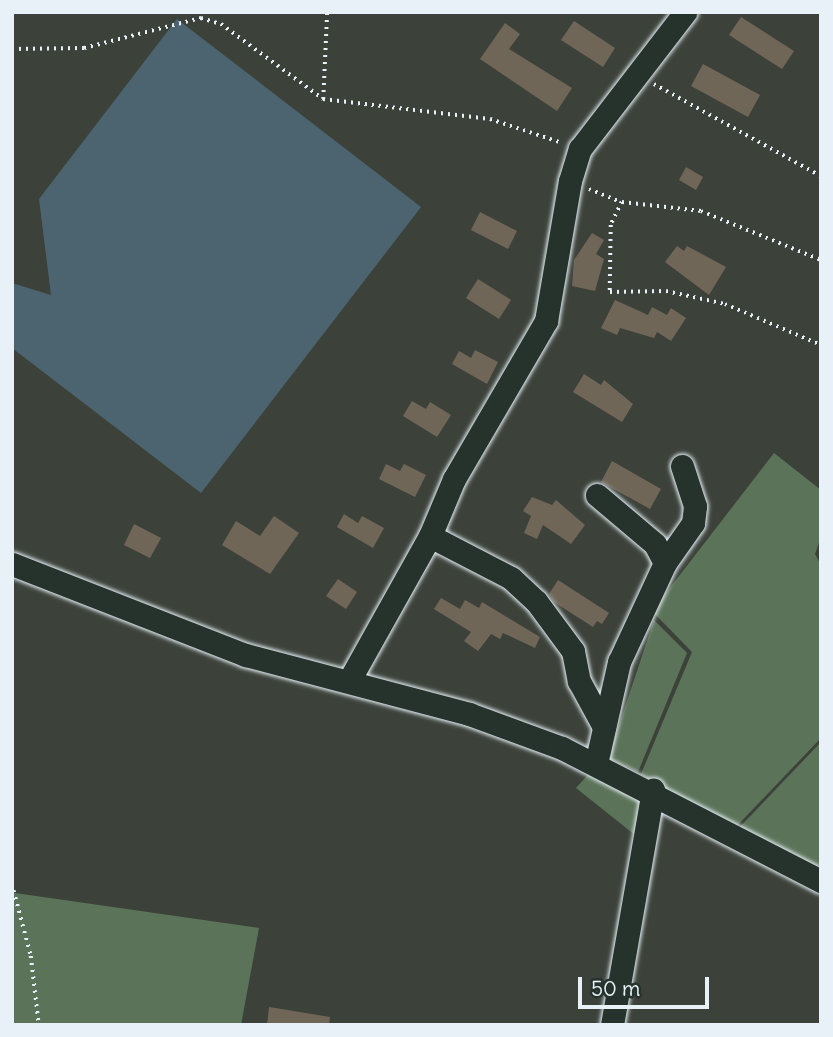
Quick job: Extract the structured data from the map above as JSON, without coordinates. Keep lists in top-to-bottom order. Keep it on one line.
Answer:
{"scale_bar":"50 m"}
